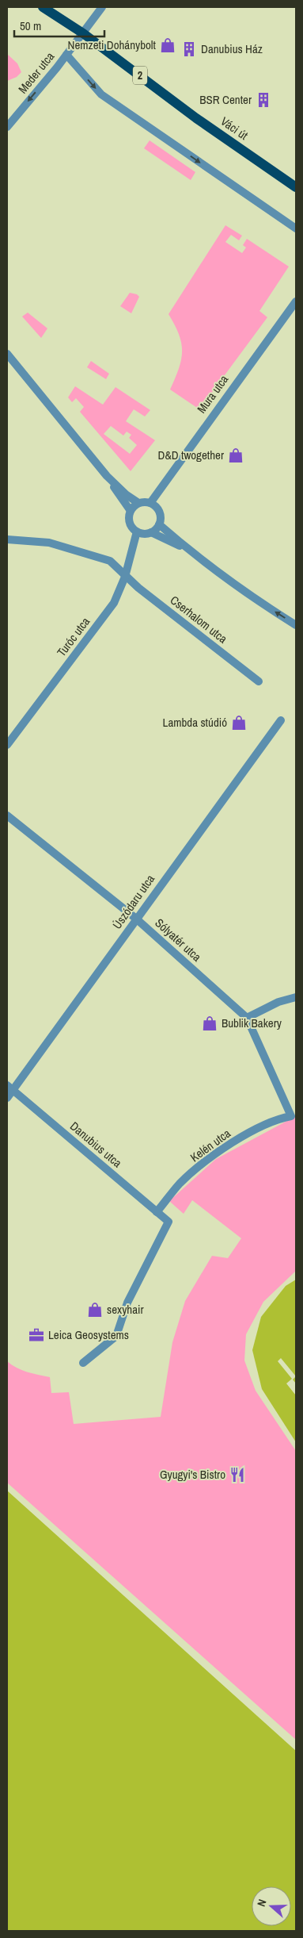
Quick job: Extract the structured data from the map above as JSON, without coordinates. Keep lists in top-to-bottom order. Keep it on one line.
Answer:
{"streets":{"main road":["2","Váci út"],"street":["Meder utca","Mura utca","Cserhalom utca","Turóc utca","Úszódaru utca","Sólyatér utca","Danubius utca","Kelén utca"]},"crossings":[["Meder utca","Váci út"],["Mura utca","Turóc utca"],["Cserhalom utca","Turóc utca"],["Úszódaru utca","Sólyatér utca"],["Úszódaru utca","Danubius utca"],["Sólyatér utca","Kelén utca"],["Danubius utca","Kelén utca"]],"one_way":["Meder utca"],"places":{"shop":["Nemzeti Dohánybolt","D&D twogether","Lambda stúdió","Bublik Bakery","sexyhair"],"building":["Danubius Ház","BSR Center"],"office":["Leica Geosystems"],"restaurant":["Gyugyi's Bistro"]},"scale_bar":"50 m","north":"left"}
